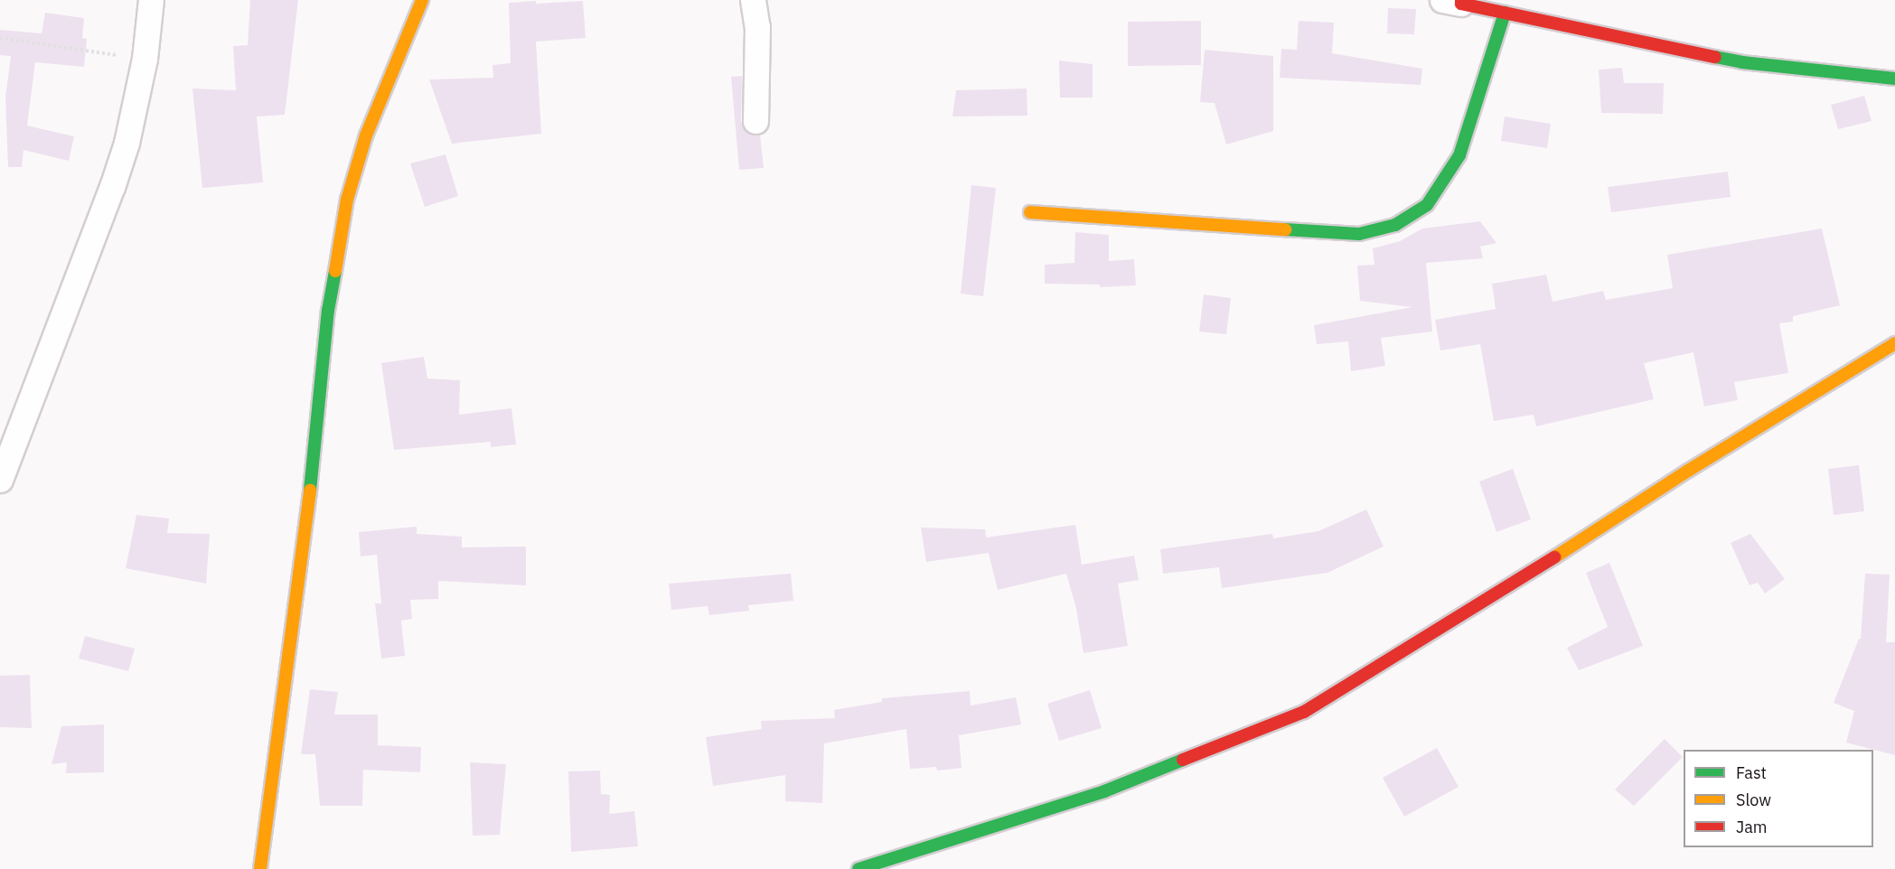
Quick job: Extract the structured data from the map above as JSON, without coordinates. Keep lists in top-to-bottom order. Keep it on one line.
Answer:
{"legend":["Fast","Slow","Jam"]}
